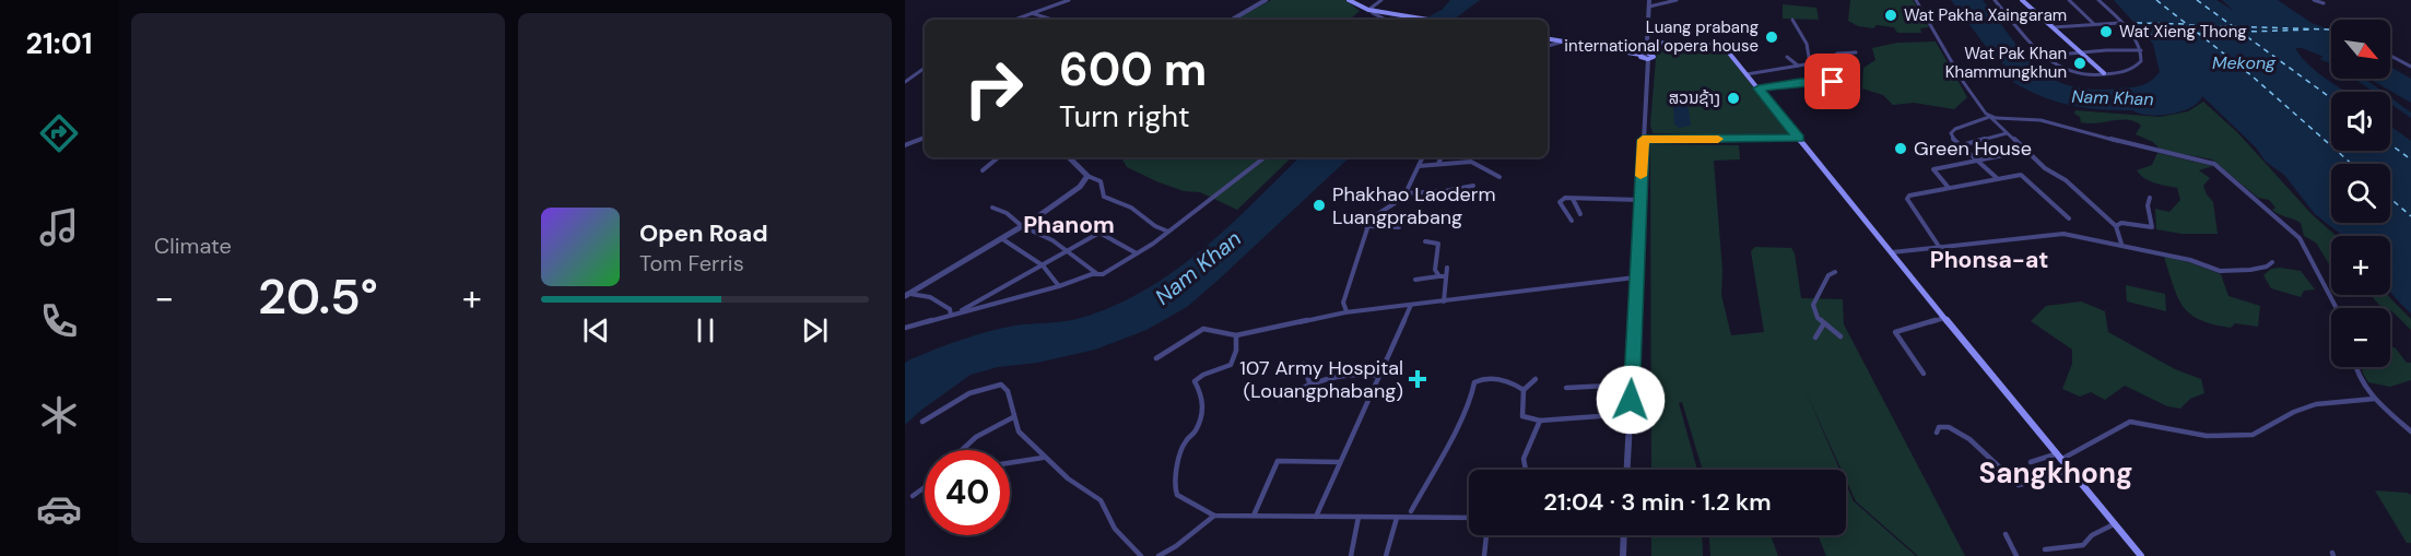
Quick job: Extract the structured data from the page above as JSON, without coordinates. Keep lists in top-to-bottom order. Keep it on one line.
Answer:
{"districts":["Phanom","Phonsa-at","Sangkhong"],"water":["Mekong","Nam Khan"],"places":{"other":["Wat Pakha Xaingaram","Wat Xieng Thong","Luang prabang international opera house","Wat Pak Khan Khammungkhun","ສວນຊ້າງ","Green House","Phakhao Laoderm Luangprabang"],"health":["107 Army Hospital (Louangphabang)"]},"north":"bottom right","page":{"tabs":"21:01","tile":"Climate","map_buttons":["+","−"],"turn":["600 m","Turn right"],"song":["Open Road","Tom Ferris"],"heat":["−","20.5°","+"],"limit":"40","trip":"21:04 · 3 min · 1.2 km"}}
